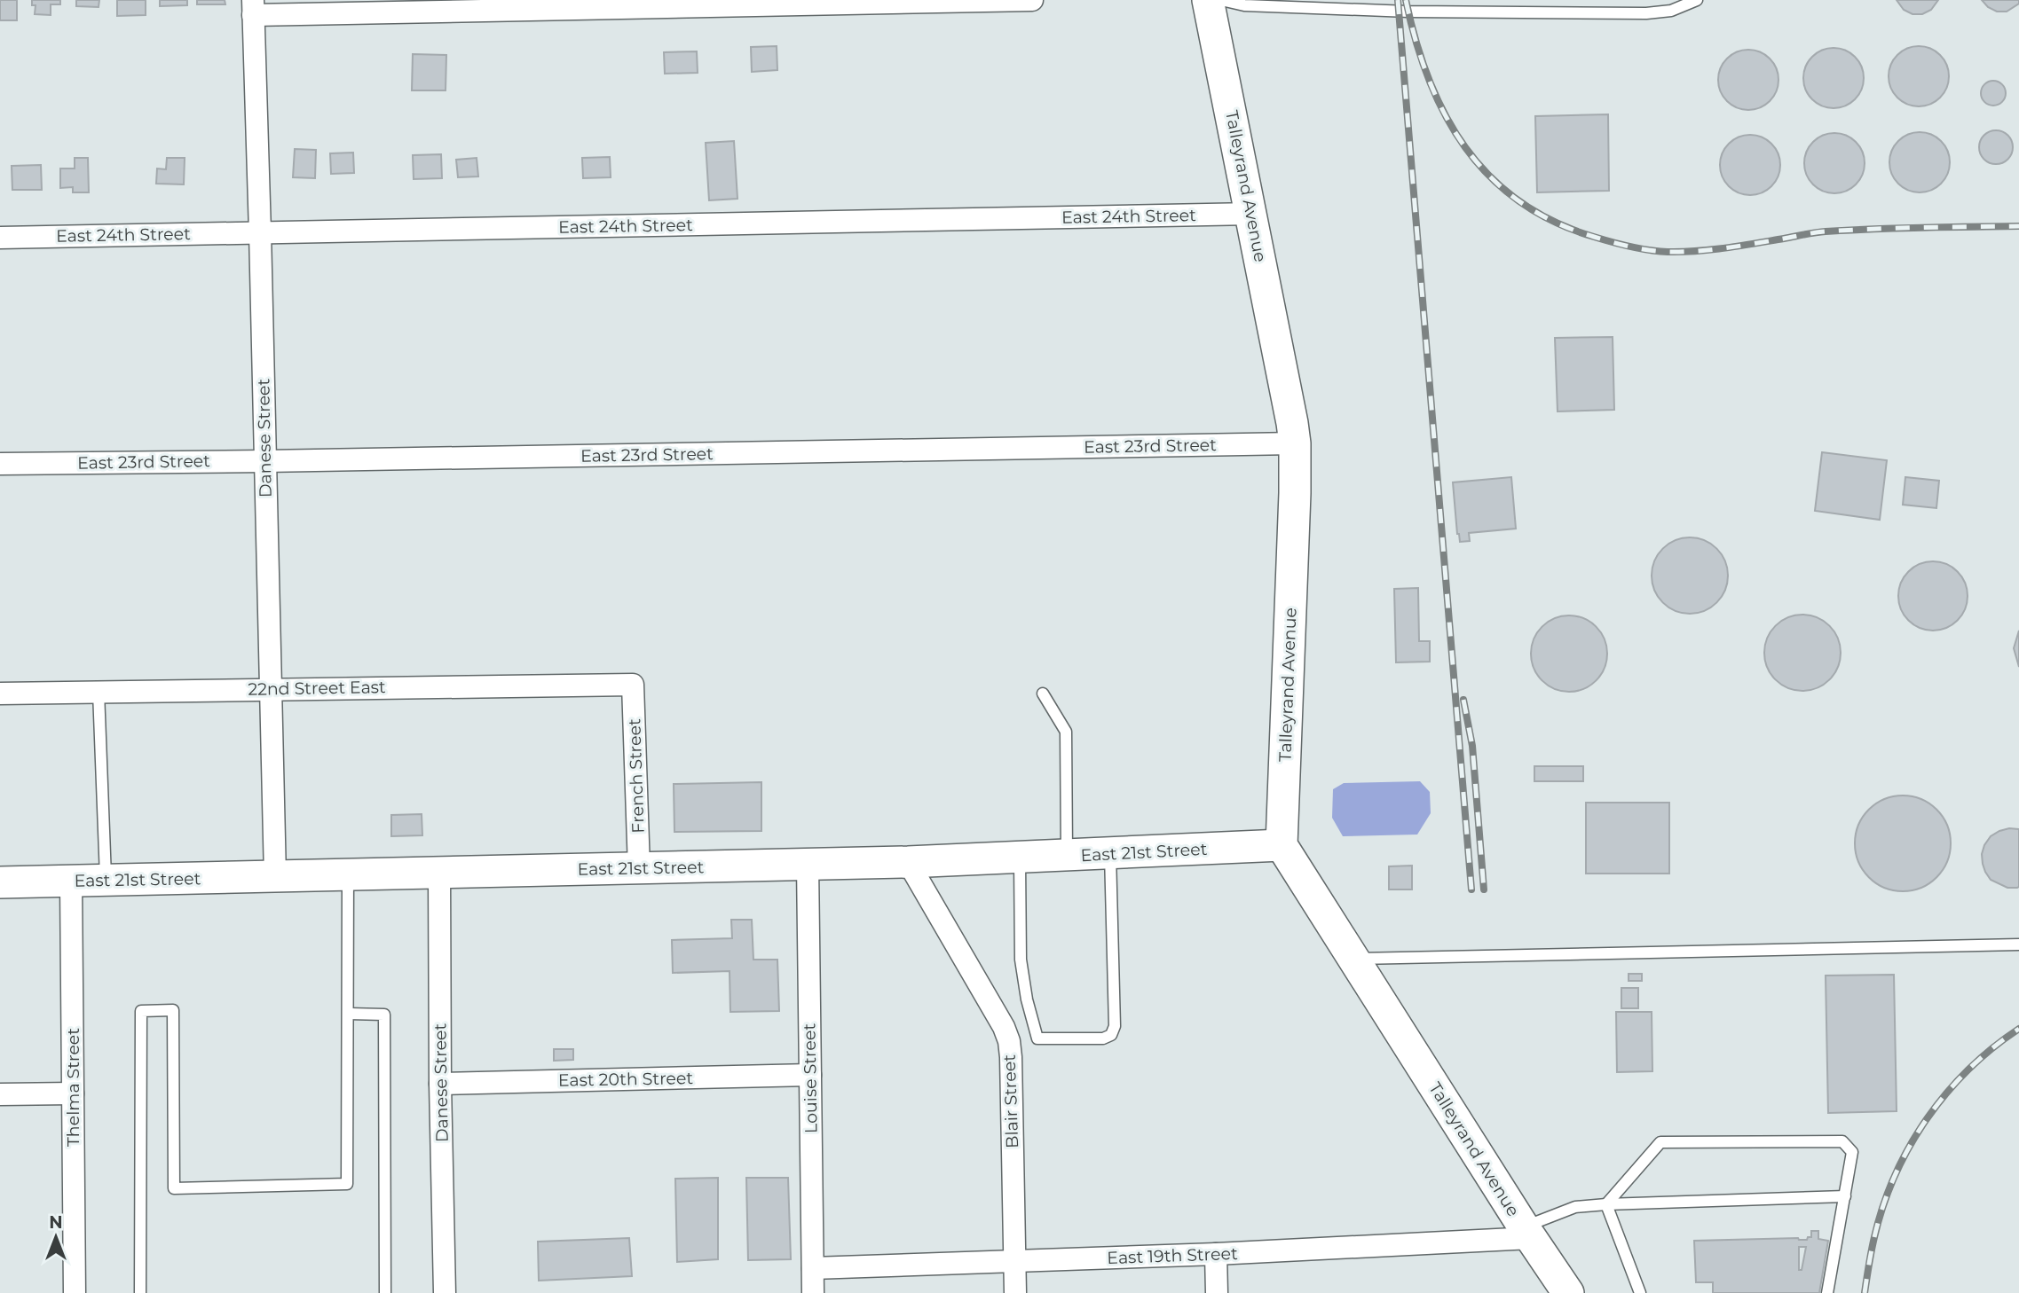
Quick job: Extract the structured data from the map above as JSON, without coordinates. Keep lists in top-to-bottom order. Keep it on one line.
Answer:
{"streets":{"street":["Talleyrand Avenue","East 24th Street","Danese Street","East 23rd Street","22nd Street East","French Street","East 21st Street","Louise Street","East 20th Street","Thelma Street","Blair Street","East 19th Street"]},"crossings":[["Talleyrand Avenue","East 24th Street"],["Talleyrand Avenue","East 23rd Street"],["Talleyrand Avenue","East 21st Street"],["Talleyrand Avenue","East 19th Street"],["East 24th Street","Danese Street"],["Danese Street","East 23rd Street"],["Danese Street","22nd Street East"],["Danese Street","East 21st Street"],["Danese Street","East 20th Street"],["22nd Street East","French Street"],["French Street","East 21st Street"],["East 21st Street","Louise Street"],["East 21st Street","Thelma Street"],["East 21st Street","Blair Street"],["Louise Street","East 20th Street"],["Louise Street","East 19th Street"],["Blair Street","East 19th Street"]],"north":"top"}
